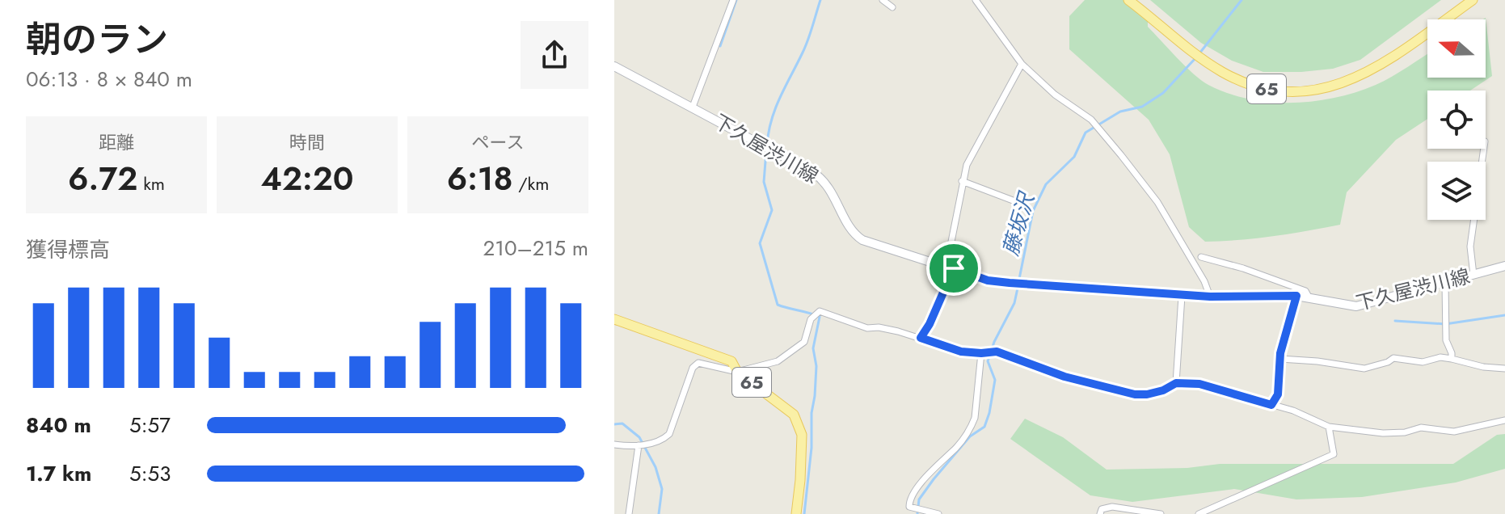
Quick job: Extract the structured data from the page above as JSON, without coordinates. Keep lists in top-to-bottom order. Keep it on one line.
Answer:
{"streets":{"main road":["65","下久屋渋川線"]},"water":["藤坂沢"],"north":"left","page":{"heading":["朝のラン","06:13 · 8 × 840 m"],"stats":[["距離","6.72 km"],["時間","42:20"],["ペース","6:18 /km"]],"chart":["獲得標高","210–215 m"],"list":[{"name":"840 m","note":"5:57"},{"name":"1.7 km","note":"5:53"}]}}
